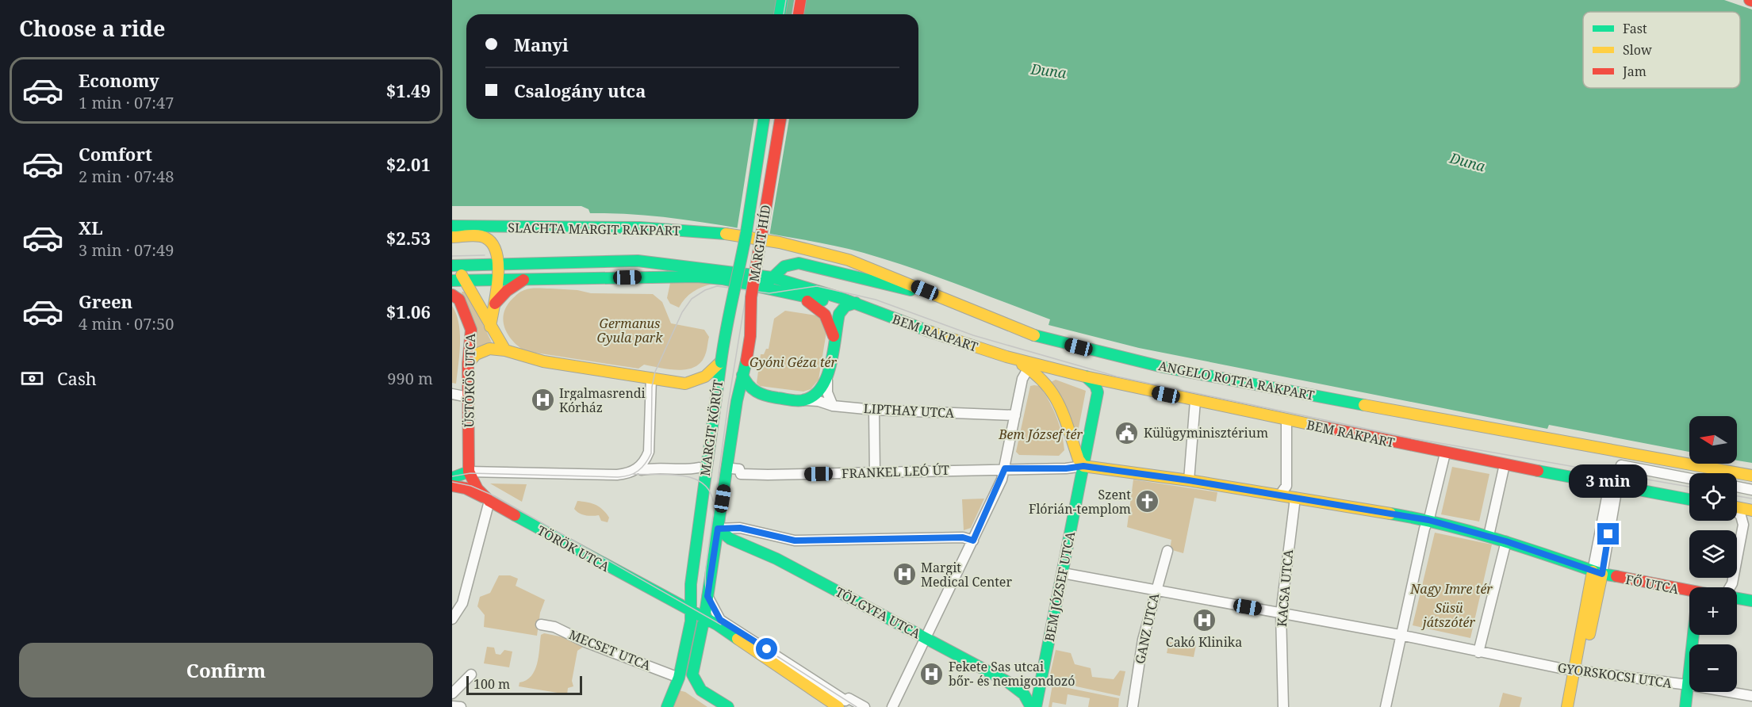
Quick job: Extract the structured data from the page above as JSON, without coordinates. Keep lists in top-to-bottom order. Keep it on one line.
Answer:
{"streets":{"main road":["SLACHTA MARGIT RAKPART","MARGIT HÍD","BEM RAKPART","ÜSTÖKÖS UTCA","ANGELO ROTTA RAKPART","MARGIT KÖRÚT","TÖRÖK UTCA","FŐ UTCA","BEM JÓZSEF UTCA","TÖLGYFA UTCA"],"street":["LIPTHAY UTCA","FRANKEL LEÓ ÚT","KACSA UTCA","GANZ UTCA","MECSET UTCA","GYORSKOCSI UTCA"]},"crossings":[["SLACHTA MARGIT RAKPART","ANGELO ROTTA RAKPART"],["MARGIT HÍD","MARGIT KÖRÚT"],["BEM RAKPART","ÜSTÖKÖS UTCA"],["ÜSTÖKÖS UTCA","TÖRÖK UTCA"],["MARGIT KÖRÚT","TÖRÖK UTCA"],["MARGIT KÖRÚT","TÖLGYFA UTCA"],["MARGIT KÖRÚT","MECSET UTCA"],["FŐ UTCA","BEM JÓZSEF UTCA"],["FŐ UTCA","KACSA UTCA"]],"water":["Duna"],"parks":["Germanus Gyula park","Gyóni Géza tér","Bem József tér","Nagy Imre tér","Süsü játszótér"],"places":{"hospital":["Irgalmasrendi Kórház","Margit Medical Center","Cakó Klinika","Fekete Sas utcai bőr- és nemigondozó"],"public building":["Külügyminisztérium"],"church":["Szent Flórián-templom"]},"legend":["Fast","Slow","Jam"],"scale_bar":"100 m","north":"left","page":{"heading":"Choose a ride","banner":["Manyi","Csalogány utca"],"list":[{"name":"Economy","note":"1 min · 07:47","value":"$1.49"},{"name":"Comfort","note":"2 min · 07:48","value":"$2.01"},{"name":"XL","note":"3 min · 07:49","value":"$2.53"},{"name":"Green","note":"4 min · 07:50","value":"$1.06"}],"pay":["Cash","990 m"],"map_buttons":["+","−"],"bubble":"3 min","buttons":"Confirm","scale":"100 m"}}
